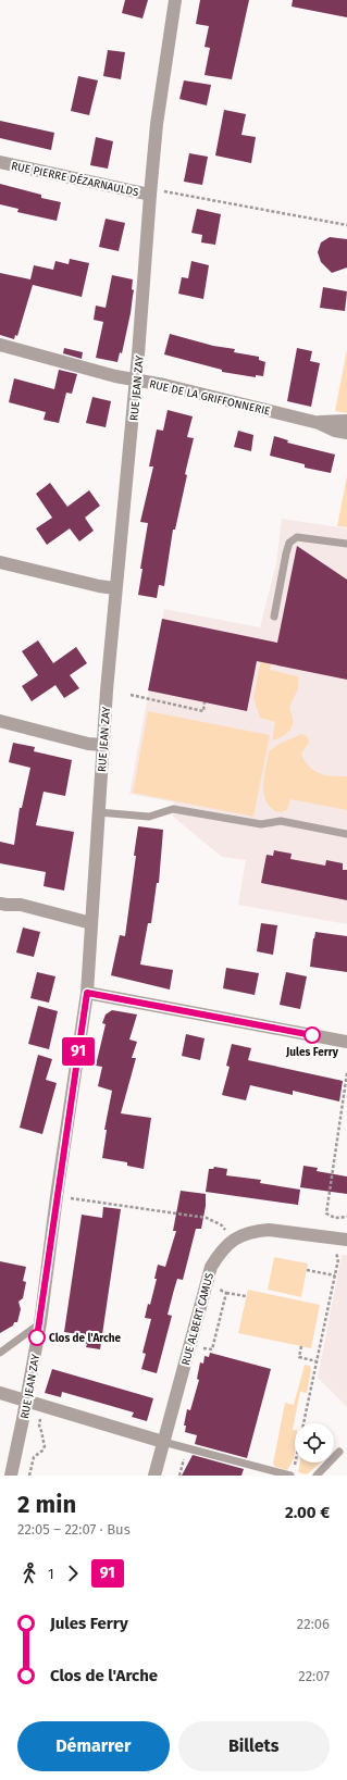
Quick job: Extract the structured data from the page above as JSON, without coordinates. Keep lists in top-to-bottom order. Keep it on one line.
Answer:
{"streets":{"street":["RUE PIERRE DÉZARNAULDS","RUE JEAN ZAY","RUE DE LA GRIFFONNERIE","RUE ALBERT CAMUS"]},"crossings":[["RUE PIERRE DÉZARNAULDS","RUE JEAN ZAY"],["RUE JEAN ZAY","RUE DE LA GRIFFONNERIE"]],"places":["Jules Ferry","Clos de l'Arche"],"lines":["bus line 91"],"page":{"on_map":"91","heading":["2 min","22:05 – 22:07 · Bus","2.00 €"],"legs":["1","91"],"list":[{"name":"Jules Ferry","value":"22:06"},{"name":"Clos de l'Arche","value":"22:07"}],"buttons":["Démarrer","Billets"]}}
